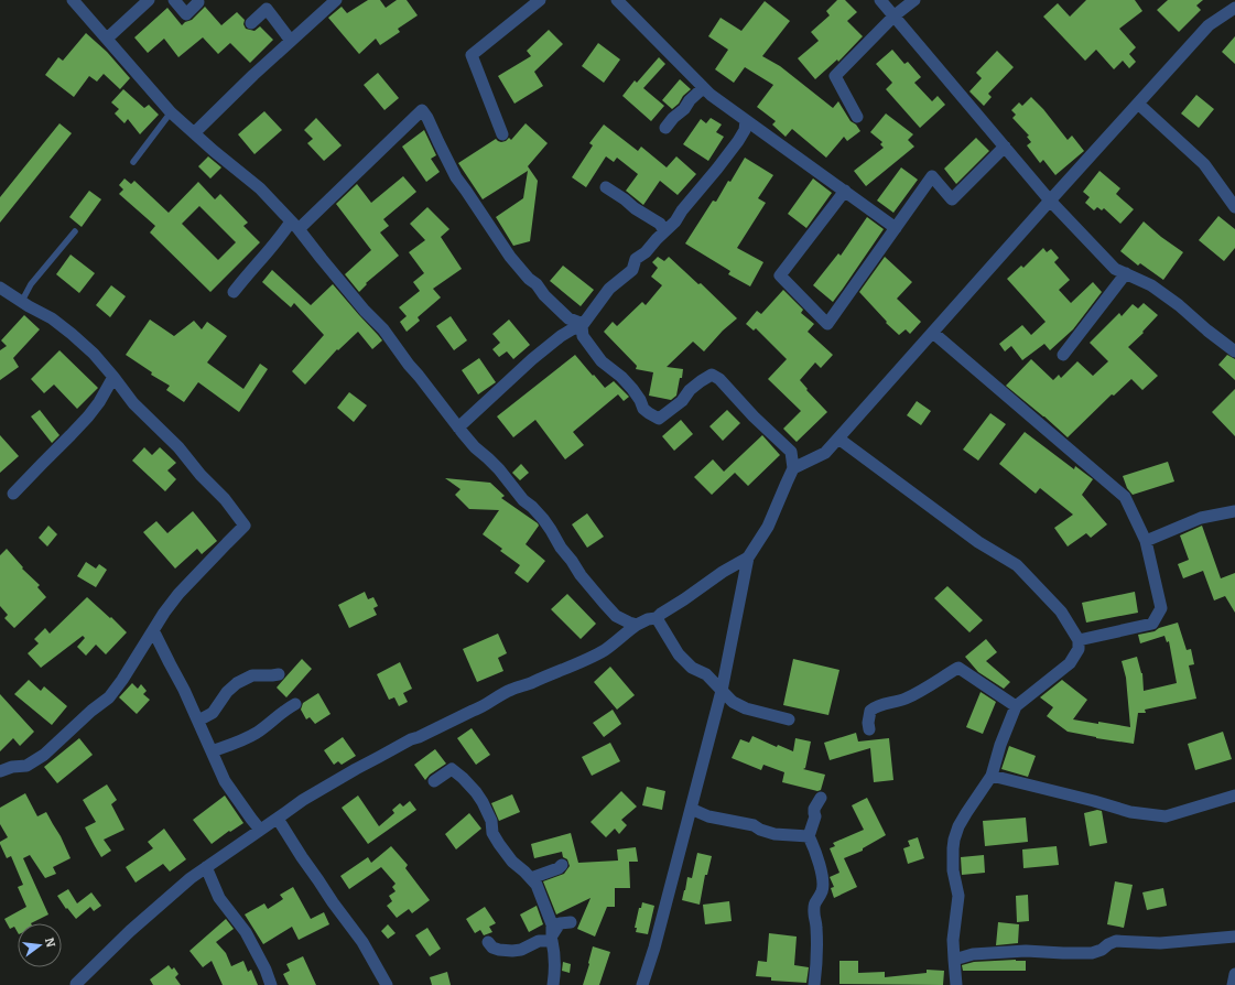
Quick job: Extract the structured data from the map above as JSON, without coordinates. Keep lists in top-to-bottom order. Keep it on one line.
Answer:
{"north":"right"}
